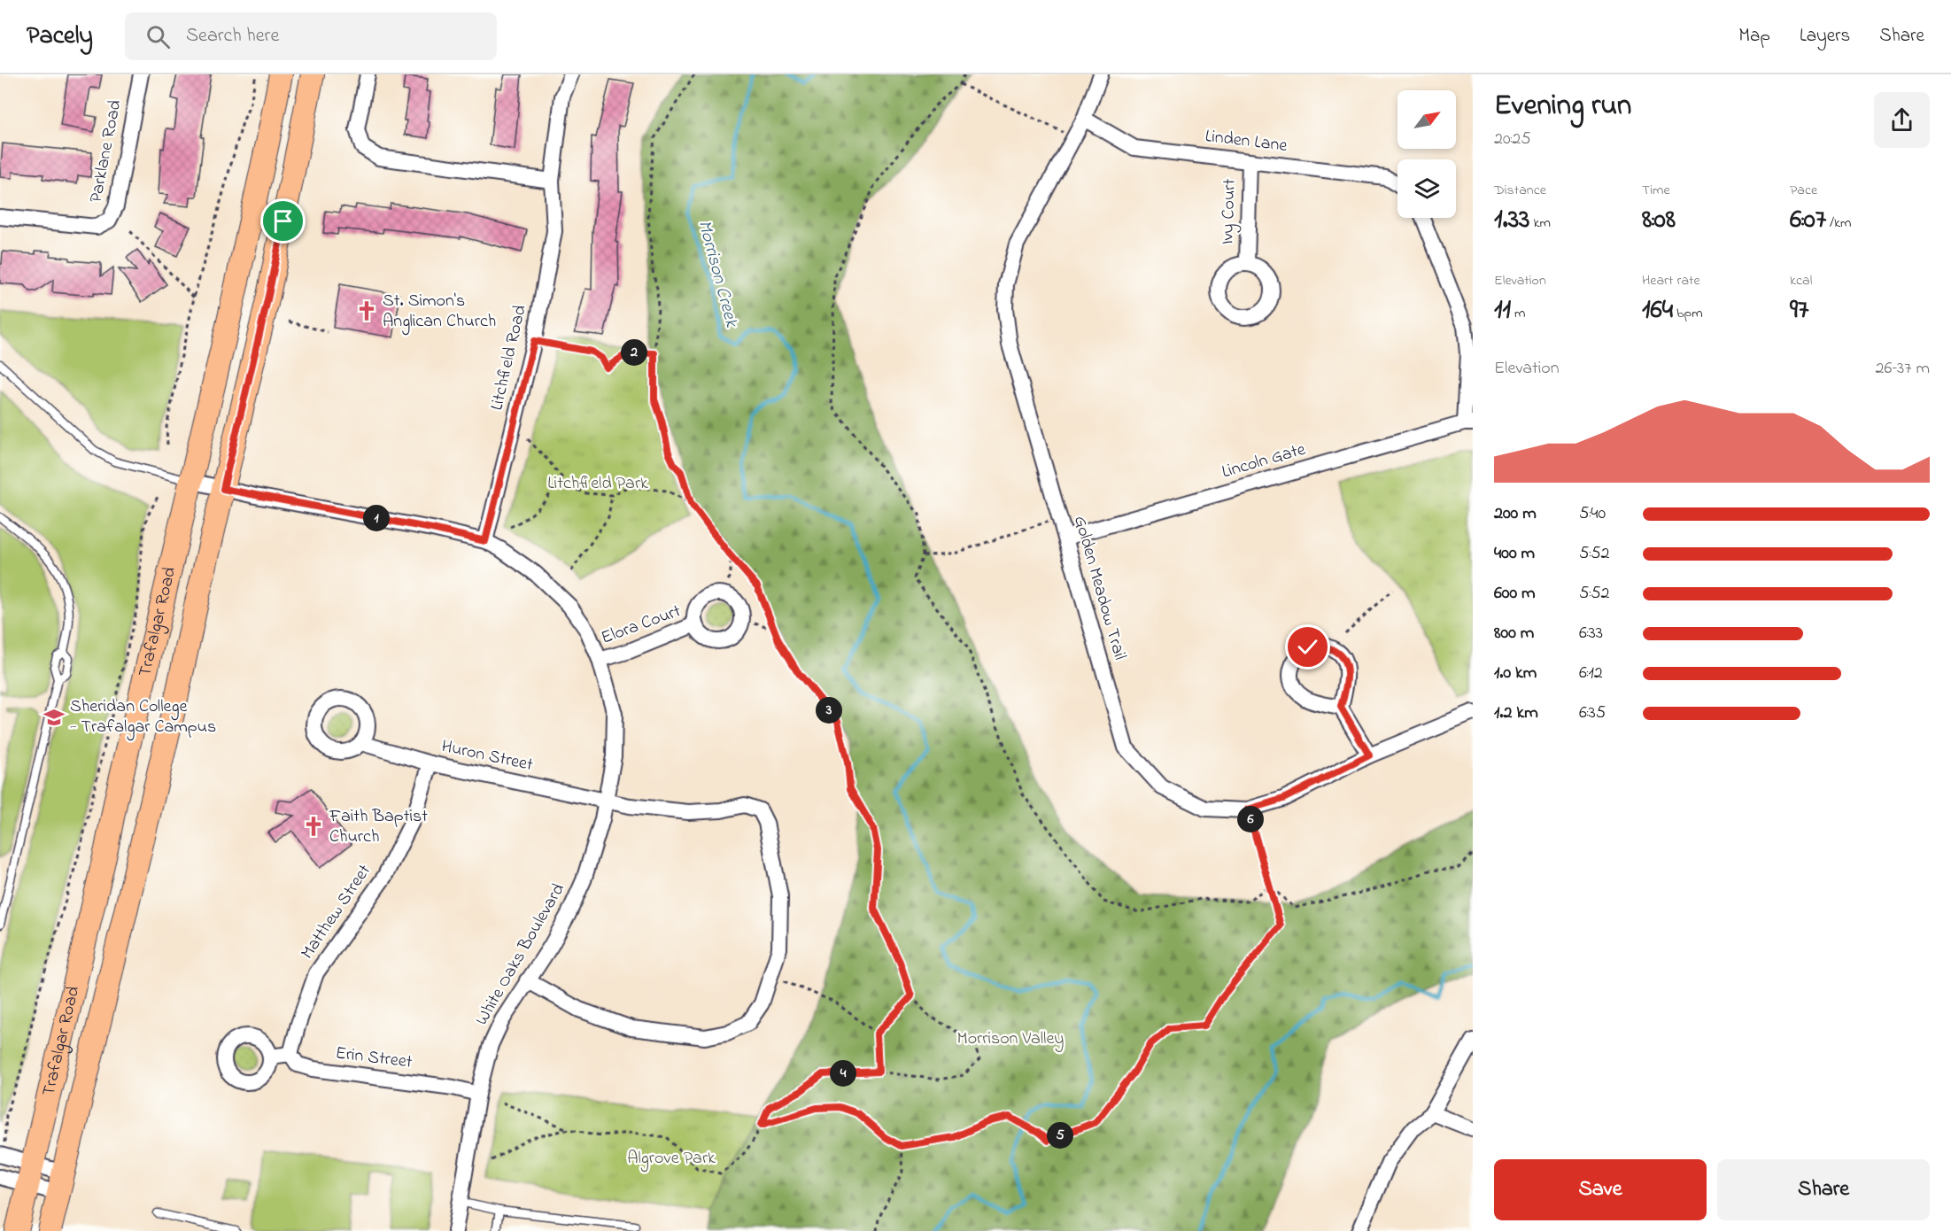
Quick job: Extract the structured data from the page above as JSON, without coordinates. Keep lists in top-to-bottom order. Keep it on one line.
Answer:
{"streets":{"main road":["Trafalgar Road"],"street":["Linden Lane","Parklane Road","Ivy Court","Litchfield Road","Lincoln Gate","Golden Meadow Trail","Elora Court","Huron Street","Matthew Street","White Oaks Boulevard","Erin Street"]},"crossings":[["Linden Lane","Ivy Court"],["Linden Lane","Golden Meadow Trail"],["Litchfield Road","White Oaks Boulevard"],["Lincoln Gate","Golden Meadow Trail"],["Trafalgar Road","White Oaks Boulevard"],["Elora Court","White Oaks Boulevard"],["Huron Street","Matthew Street"],["Huron Street","White Oaks Boulevard"],["Matthew Street","Erin Street"],["White Oaks Boulevard","Erin Street"]],"water":["Morrison Creek"],"parks":["Litchfield Park","Morrison Valley","Algrove Park"],"places":{"church":["St. Simon's Anglican Church","Faith Baptist Church"],"school or university":["Sheridan College - Trafalgar Campus"]},"north":"top right","page":{"header":"Pacely","search":"Search here","nav":["Map","Layers","Share"],"heading":["Evening run","20:25"],"stats":[["Distance","1.33 km"],["Time","8:08"],["Pace","6:07 /km"],["Elevation","11 m"],["Heart rate","164 bpm"],["kcal","97"]],"pins":["2","1","3","6","4","5"],"chart":["Elevation","26–37 m"],"list":[{"name":"200 m","note":"5:40"},{"name":"400 m","note":"5:52"},{"name":"600 m","note":"5:52"},{"name":"800 m","note":"6:33"},{"name":"1.0 km","note":"6:12"},{"name":"1.2 km","note":"6:35"}],"buttons":["Save","Share"]}}
